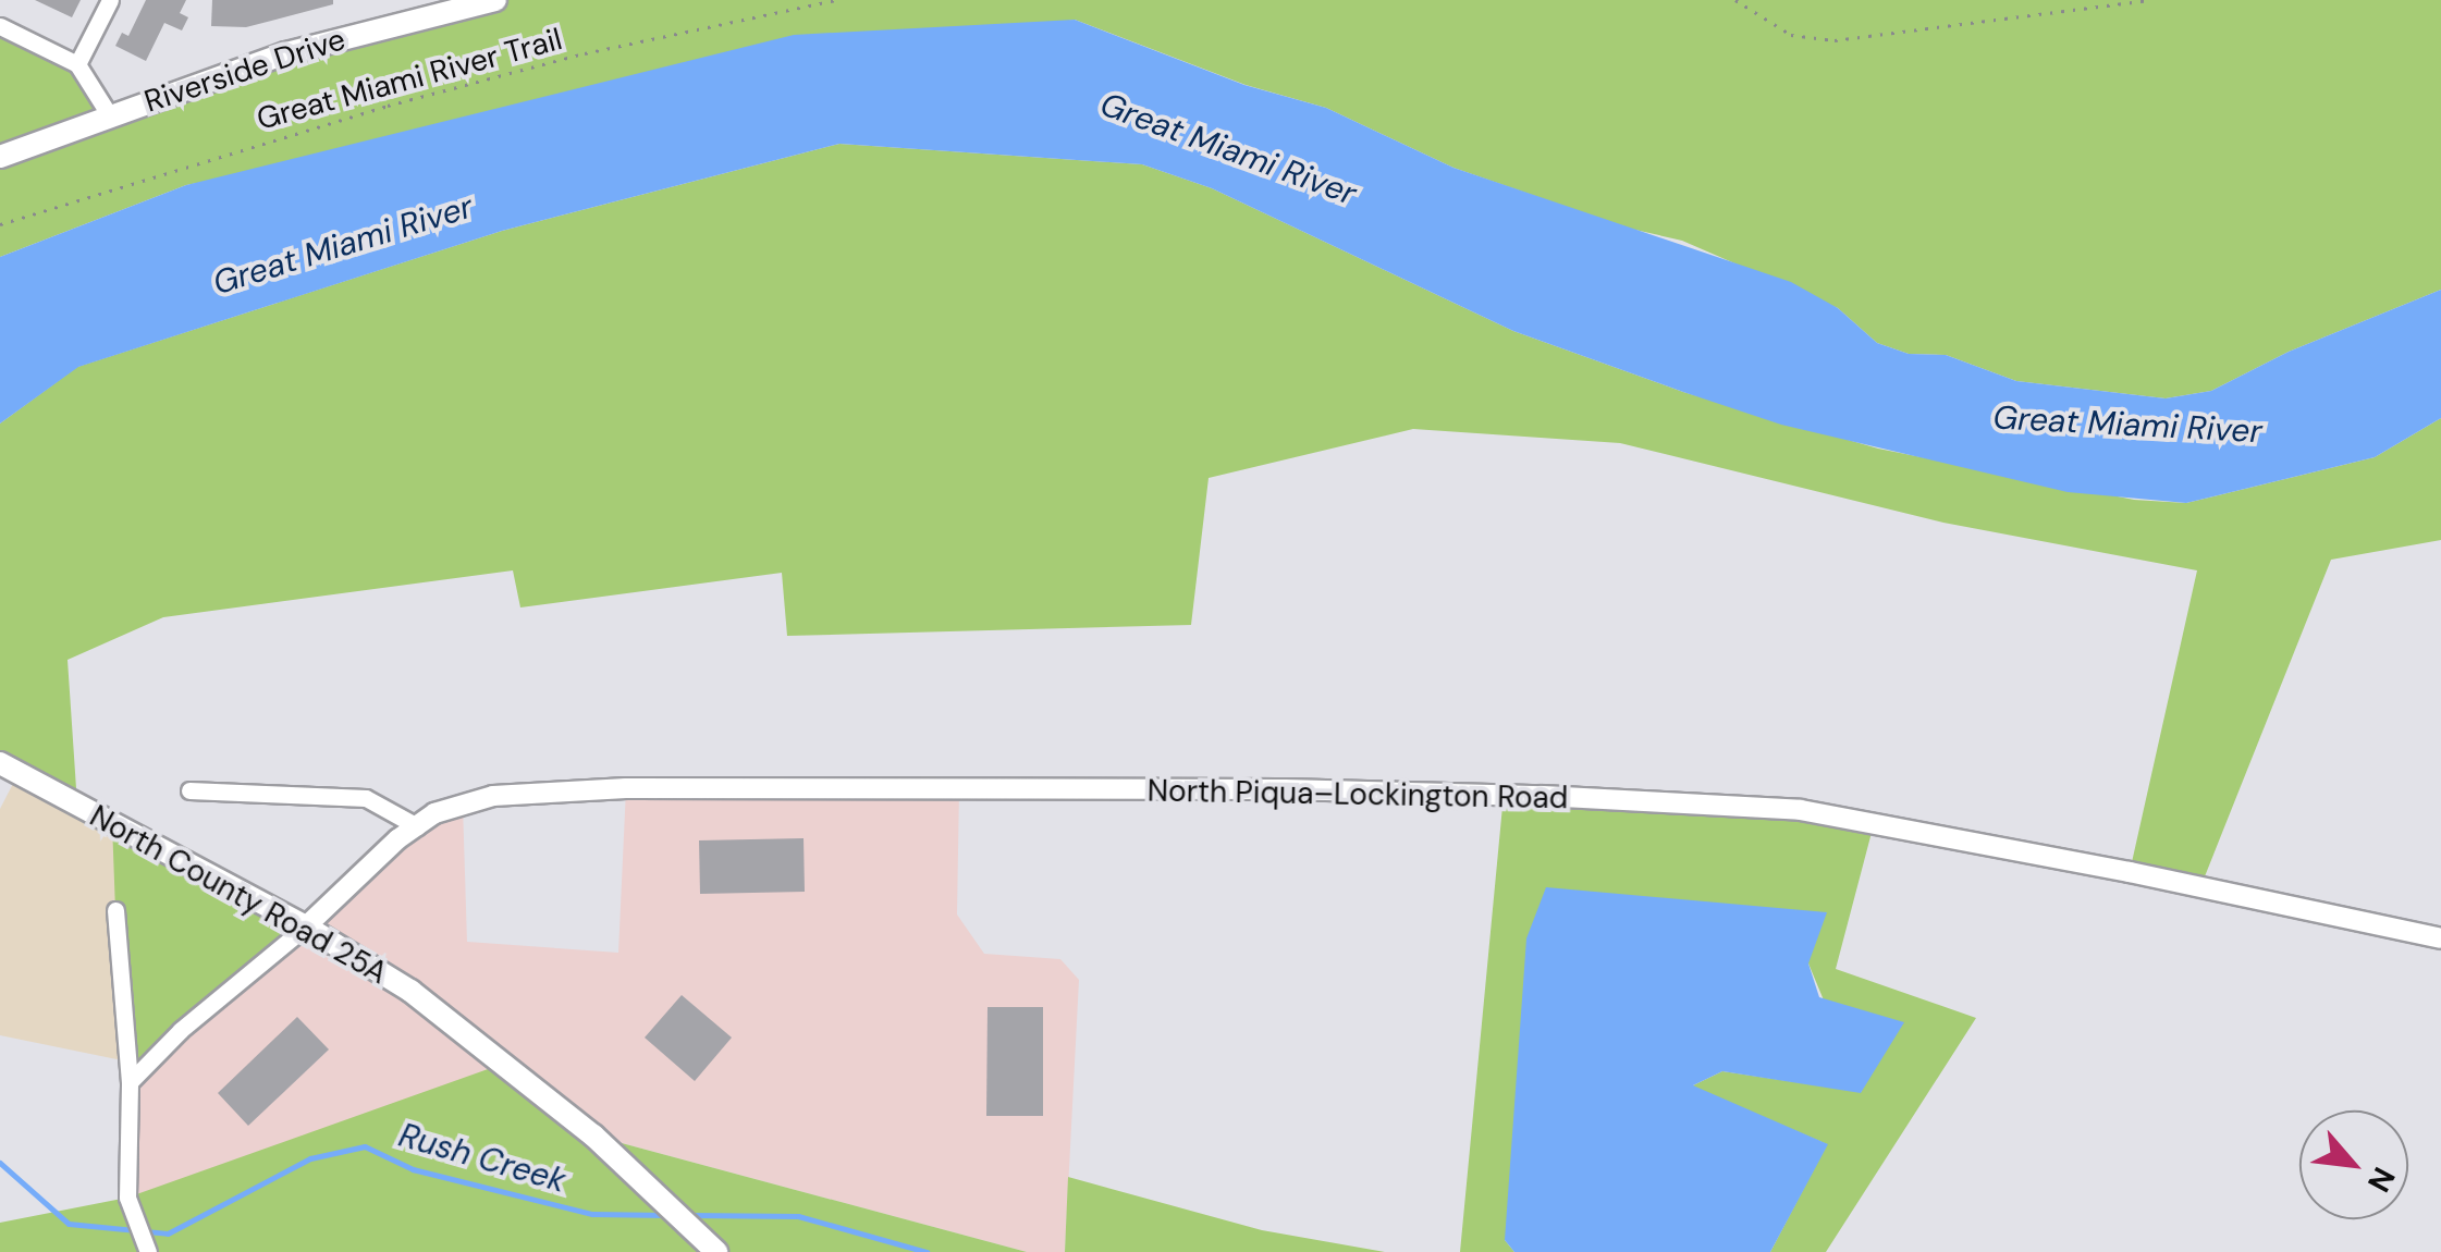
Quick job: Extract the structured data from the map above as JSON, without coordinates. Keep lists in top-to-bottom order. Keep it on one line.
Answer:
{"streets":{"main road":["Riverside Drive","North County Road 25A"],"street":["North Piqua–Lockington Road"],"path":["Great Miami River Trail"]},"crossings":[["North Piqua–Lockington Road","North County Road 25A"]],"water":["Great Miami River","Rush Creek"],"north":"bottom right"}
